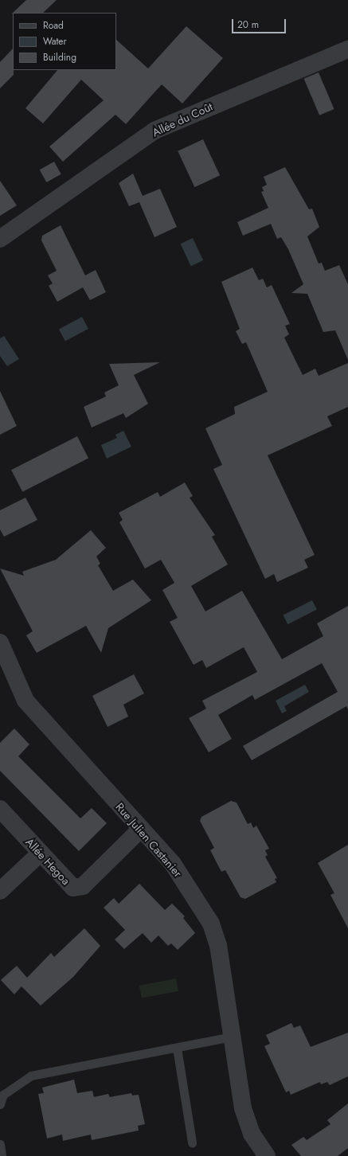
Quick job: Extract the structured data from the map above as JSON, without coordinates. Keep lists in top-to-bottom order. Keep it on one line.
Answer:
{"streets":{"street":["Allée du Coût","Rue Julien Castanier","Allée Hegoa"]},"crossings":[["Rue Julien Castanier","Allée Hegoa"]],"legend":["Road","Water","Building"],"scale_bar":"20 m"}
